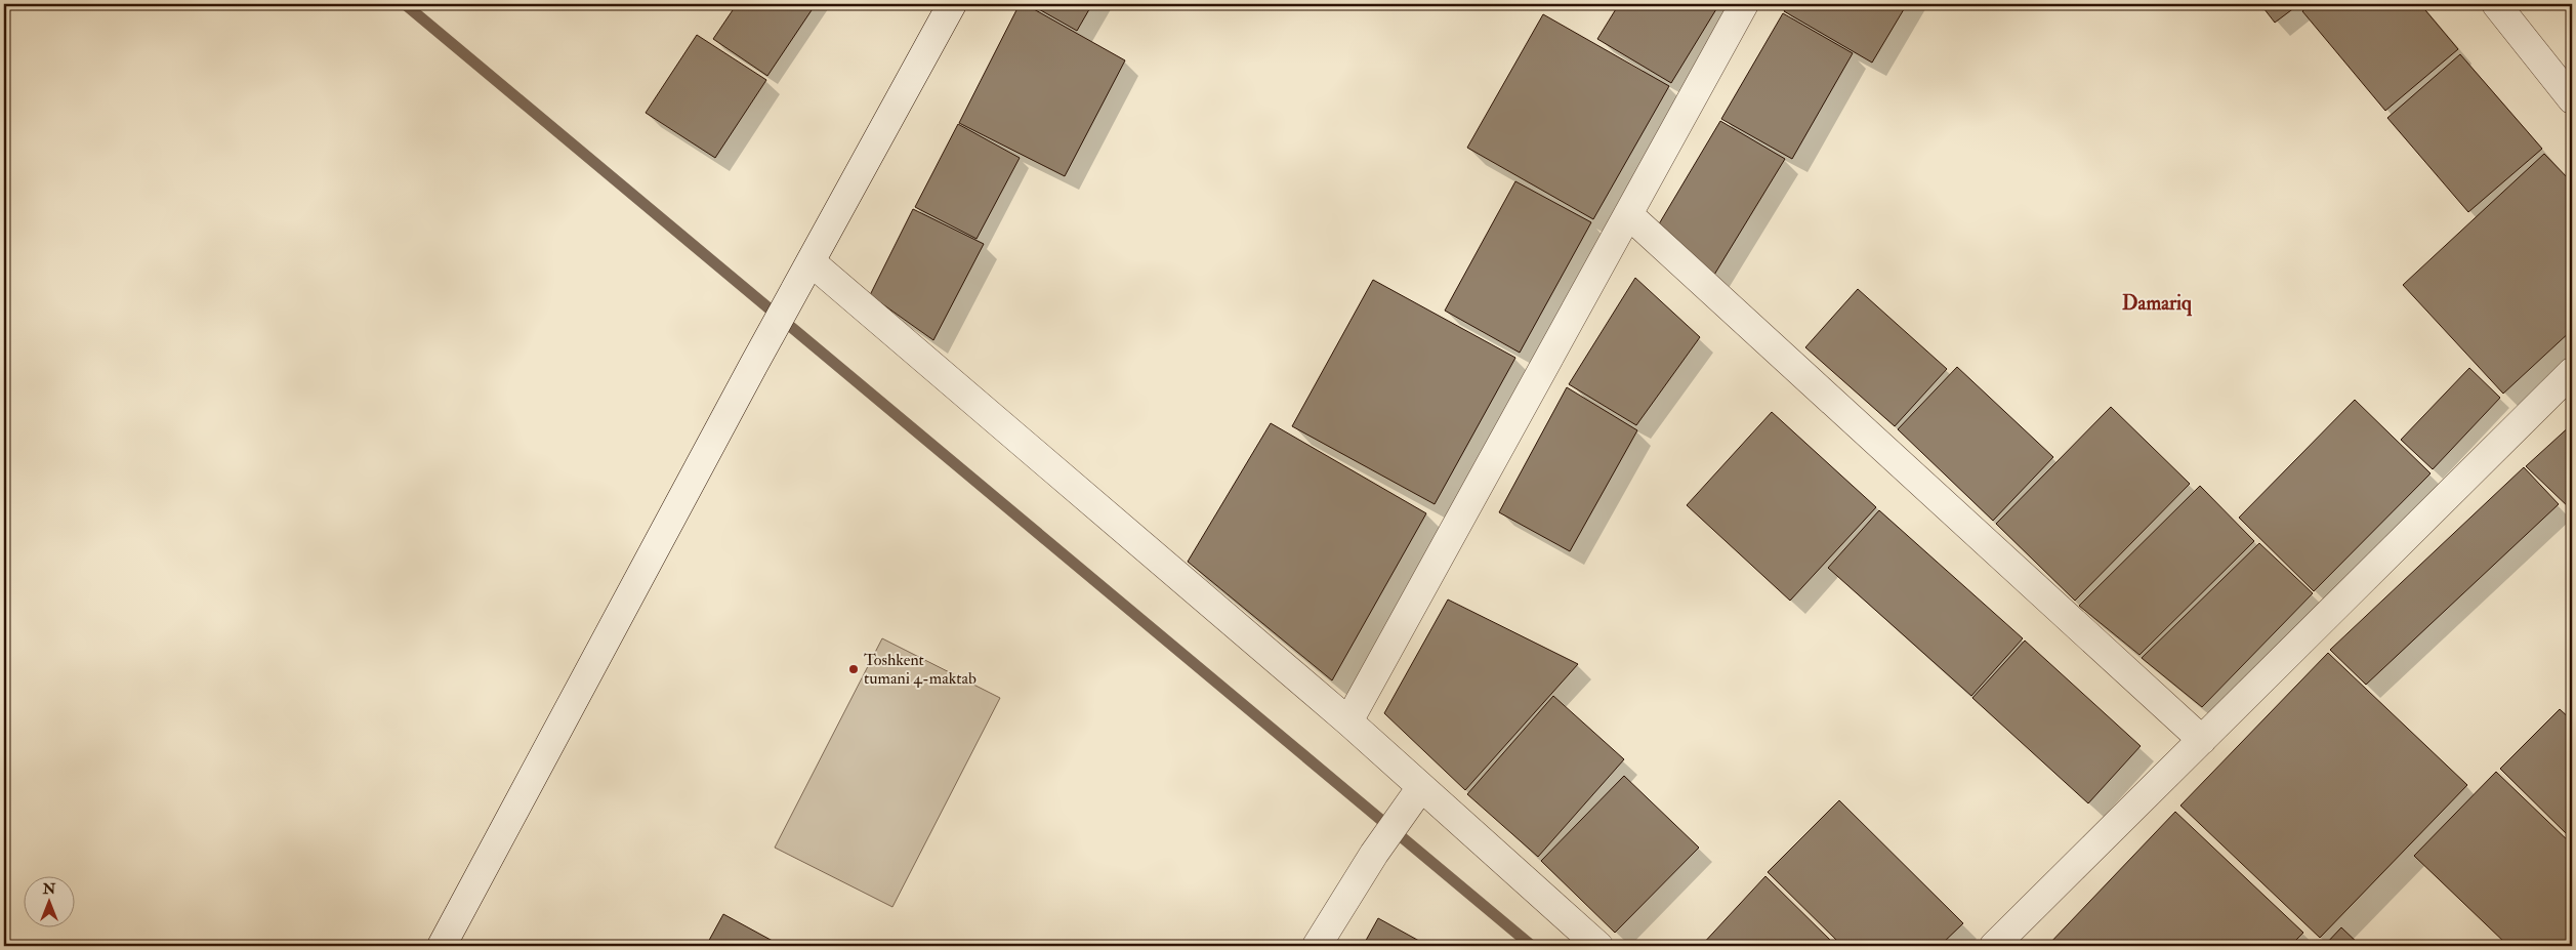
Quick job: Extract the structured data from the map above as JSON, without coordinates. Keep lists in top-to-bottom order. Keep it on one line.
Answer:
{"districts":["Damariq"],"places":["Toshkent tumani 4-maktab"],"north":"top"}
